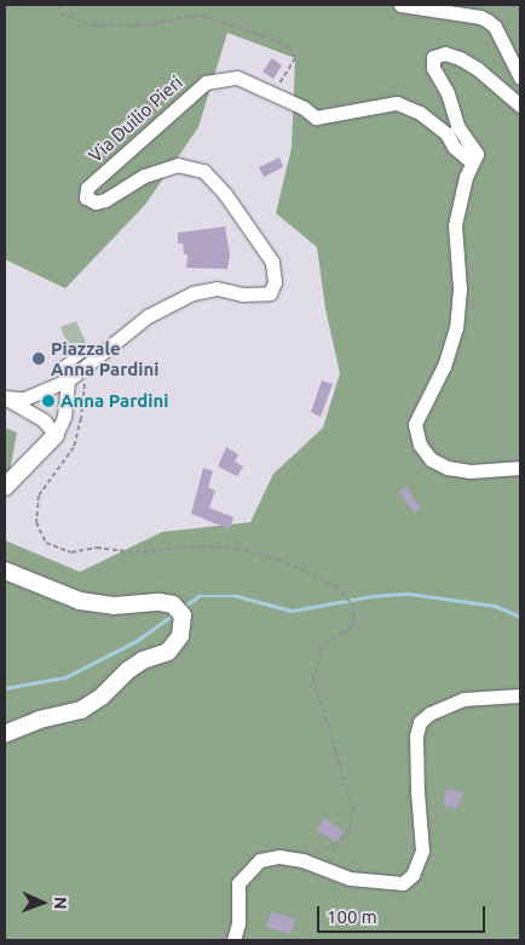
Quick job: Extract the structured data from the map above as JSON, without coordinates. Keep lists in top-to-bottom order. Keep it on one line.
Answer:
{"streets":{"street":["Via Duilio Pieri"]},"places":["Piazzale Anna Pardini","Anna Pardini"],"scale_bar":"100 m","north":"right"}
